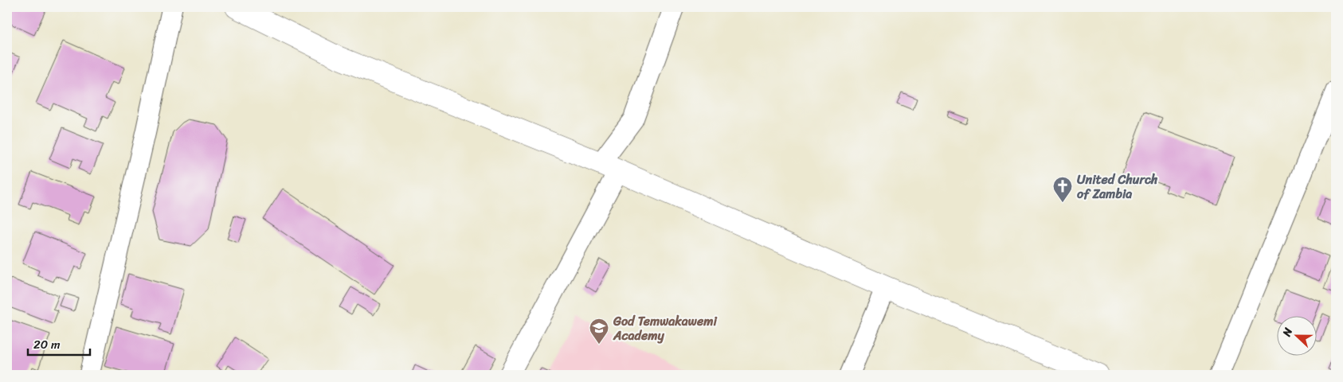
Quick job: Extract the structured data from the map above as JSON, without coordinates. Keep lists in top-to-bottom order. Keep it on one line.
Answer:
{"places":{"church":["United Church of Zambia"],"school or university":["God Temwakawemi Academy"]},"scale_bar":"20 m","north":"left"}
